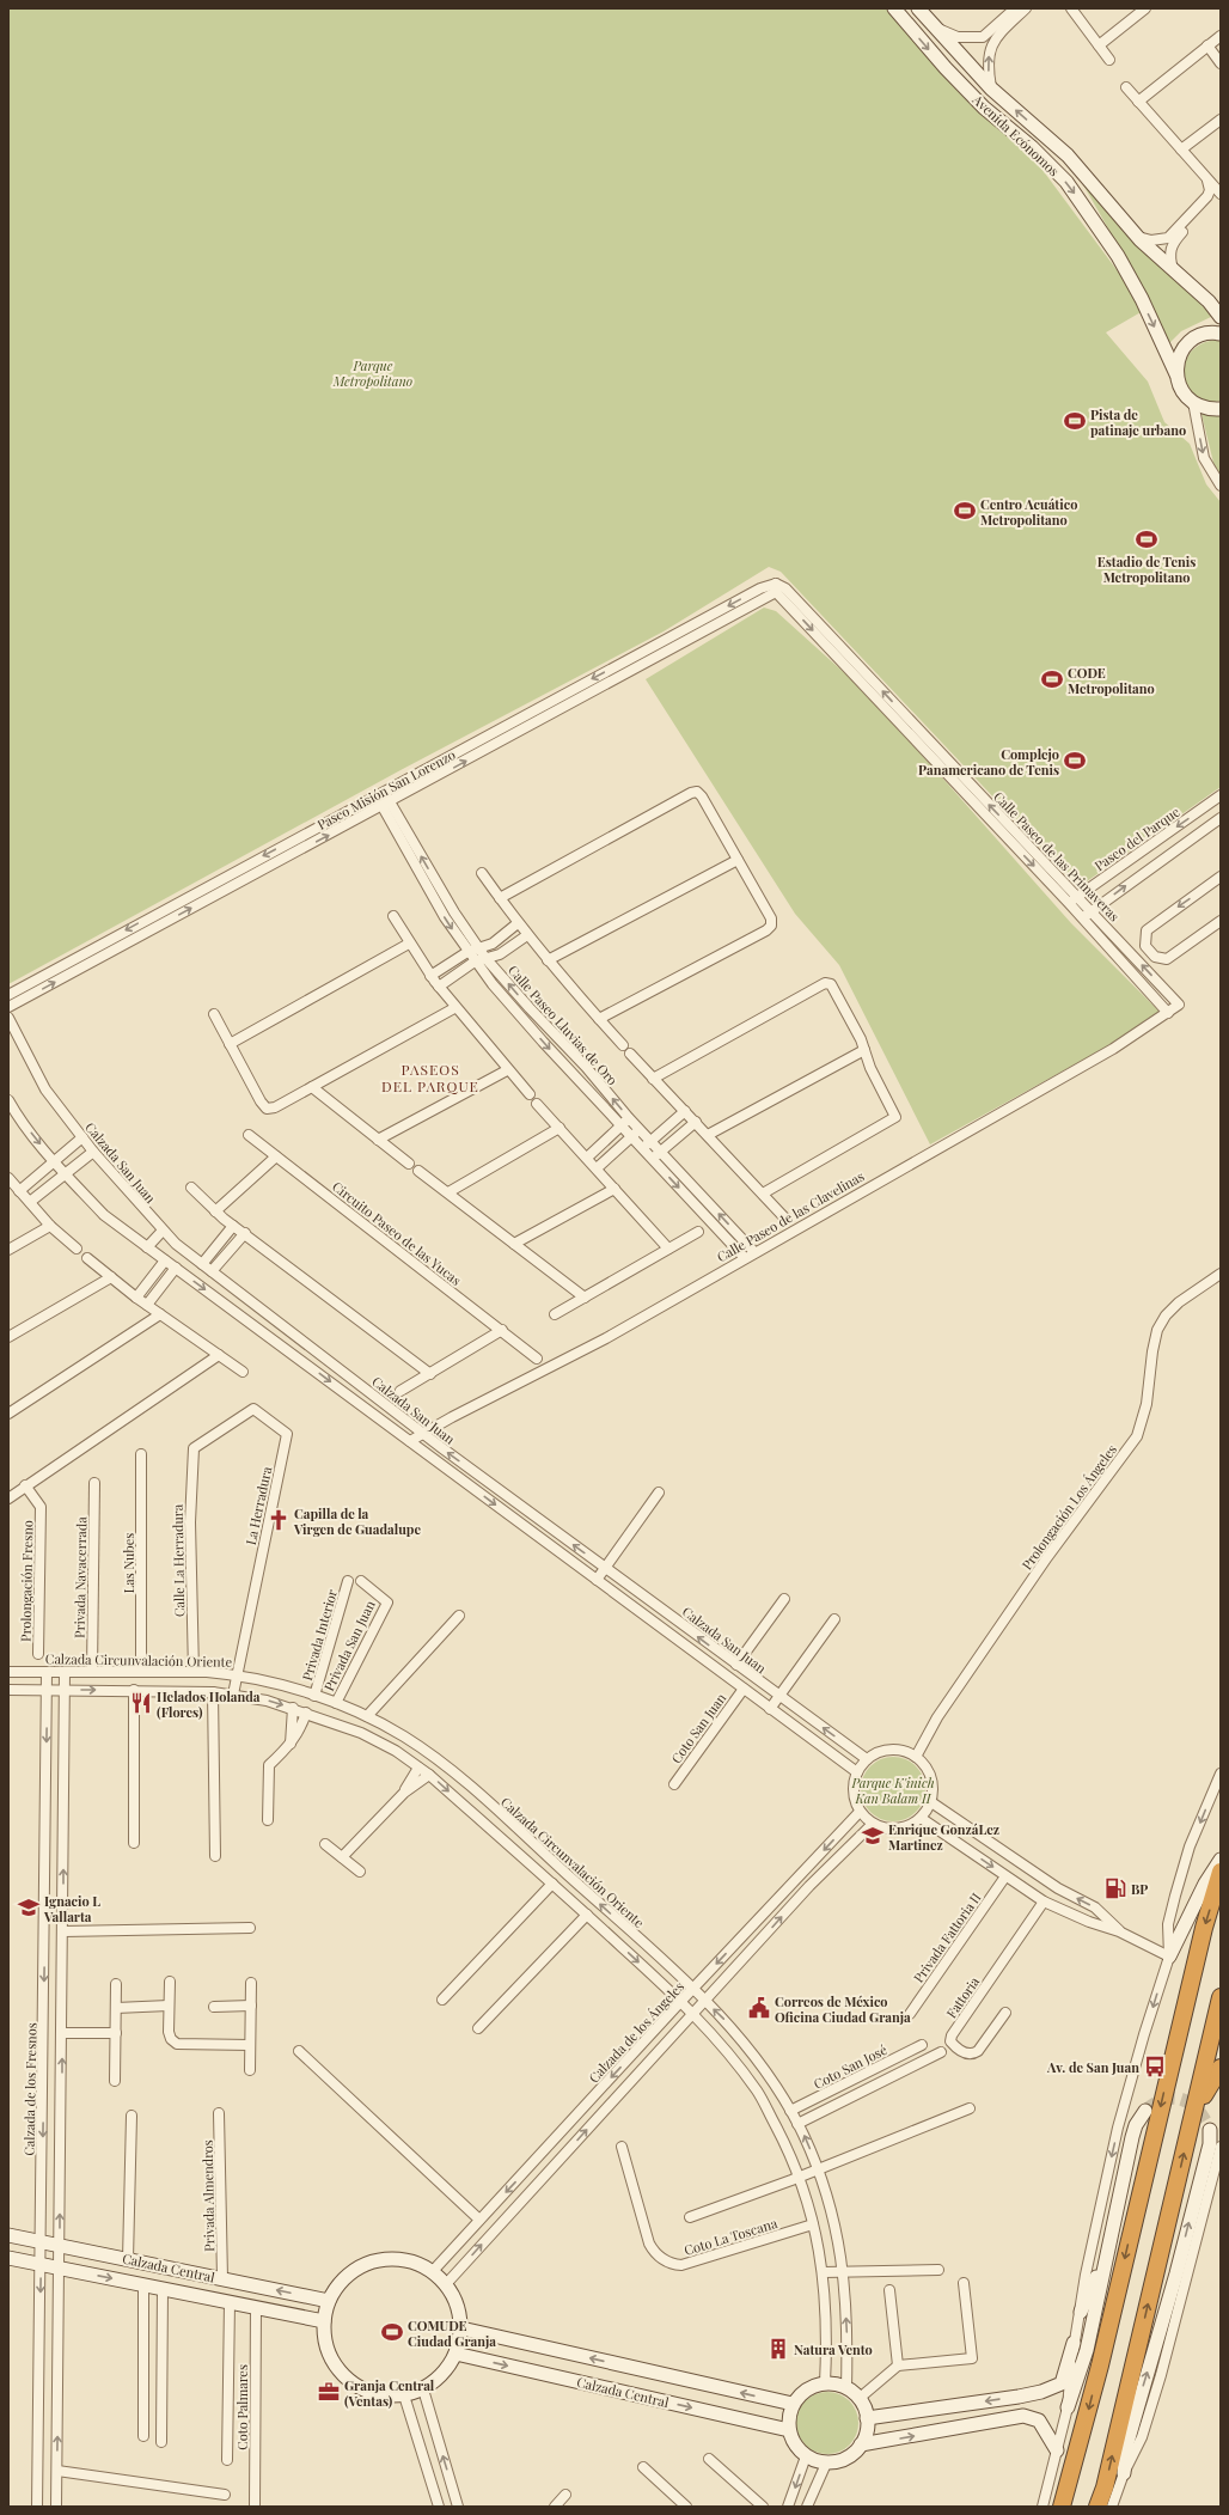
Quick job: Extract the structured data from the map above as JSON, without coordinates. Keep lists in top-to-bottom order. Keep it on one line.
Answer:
{"streets":{"street":["Avenida Ecónomos","Paseo Misión San Lorenzo","Paseo del Parque","Calle Paseo de las Primaveras","Calle Paseo Lluvias de Oro","Calzada San Juan","Calle Paseo de las Clavelinas","Circuito Paseo de las Yucas","La Herradura","Prolongación Los Ángeles","Calle La Herradura","Las Nubes","Privada Navacerrada","Prolongación Fresno","Privada Interior","Privada San Juan","Calzada Circunvalación Oriente","Coto San Juan","Privada Fattoria II","Fattoria","Calzada de los Ángeles","Coto San José","Calzada de los Fresnos","Privada Almendros","Coto La Toscana","Calzada Central","Coto Palmares"]},"crossings":[["Paseo Misión San Lorenzo","Calle Paseo de las Primaveras"],["Paseo Misión San Lorenzo","Calle Paseo Lluvias de Oro"],["Paseo del Parque","Calle Paseo de las Primaveras"],["Calle Paseo de las Primaveras","Calle Paseo de las Clavelinas"],["Calle Paseo Lluvias de Oro","Calle Paseo de las Clavelinas"],["Calzada San Juan","Calle Paseo de las Clavelinas"],["Calzada San Juan","Prolongación Los Ángeles"],["Calzada San Juan","Coto San Juan"],["Calzada San Juan","Calzada de los Ángeles"],["La Herradura","Calle La Herradura"],["La Herradura","Calzada Circunvalación Oriente"],["Prolongación Los Ángeles","Calzada de los Ángeles"],["Calle La Herradura","Calzada Circunvalación Oriente"],["Las Nubes","Calzada Circunvalación Oriente"],["Privada Navacerrada","Calzada Circunvalación Oriente"],["Privada Interior","Calzada Circunvalación Oriente"],["Privada San Juan","Calzada Circunvalación Oriente"],["Calzada Circunvalación Oriente","Calzada de los Ángeles"],["Calzada Circunvalación Oriente","Coto San José"],["Calzada Circunvalación Oriente","Calzada de los Fresnos"],["Calzada Circunvalación Oriente","Calzada Central"],["Calzada de los Ángeles","Calzada Central"],["Calzada de los Fresnos","Calzada Central"],["Privada Almendros","Calzada Central"],["Calzada Central","Coto Palmares"]],"districts":["PASEOS DEL PARQUE"],"parks":["Parque Metropolitano","Parque K'inich Kan Balam II"],"places":{"sports":["Pista de patinaje urbano","Centro Acuático Metropolitano","Estadio de Tenis Metropolitano","CODE Metropolitano","Complejo Panamericano de Tenis","COMUDE Ciudad Granja"],"church":["Capilla de la Virgen de Guadalupe"],"restaurant":["Helados Holanda (Flores)"],"school or university":["Enrique GonzáLez Martinez","Ignacio L Vallarta"],"fuel station":["BP"],"public building":["Correos de México Oficina Ciudad Granja"],"bus stop":["Av. de San Juan"],"building":["Natura Vento"],"office":["Granja Central (Ventas)"]}}
